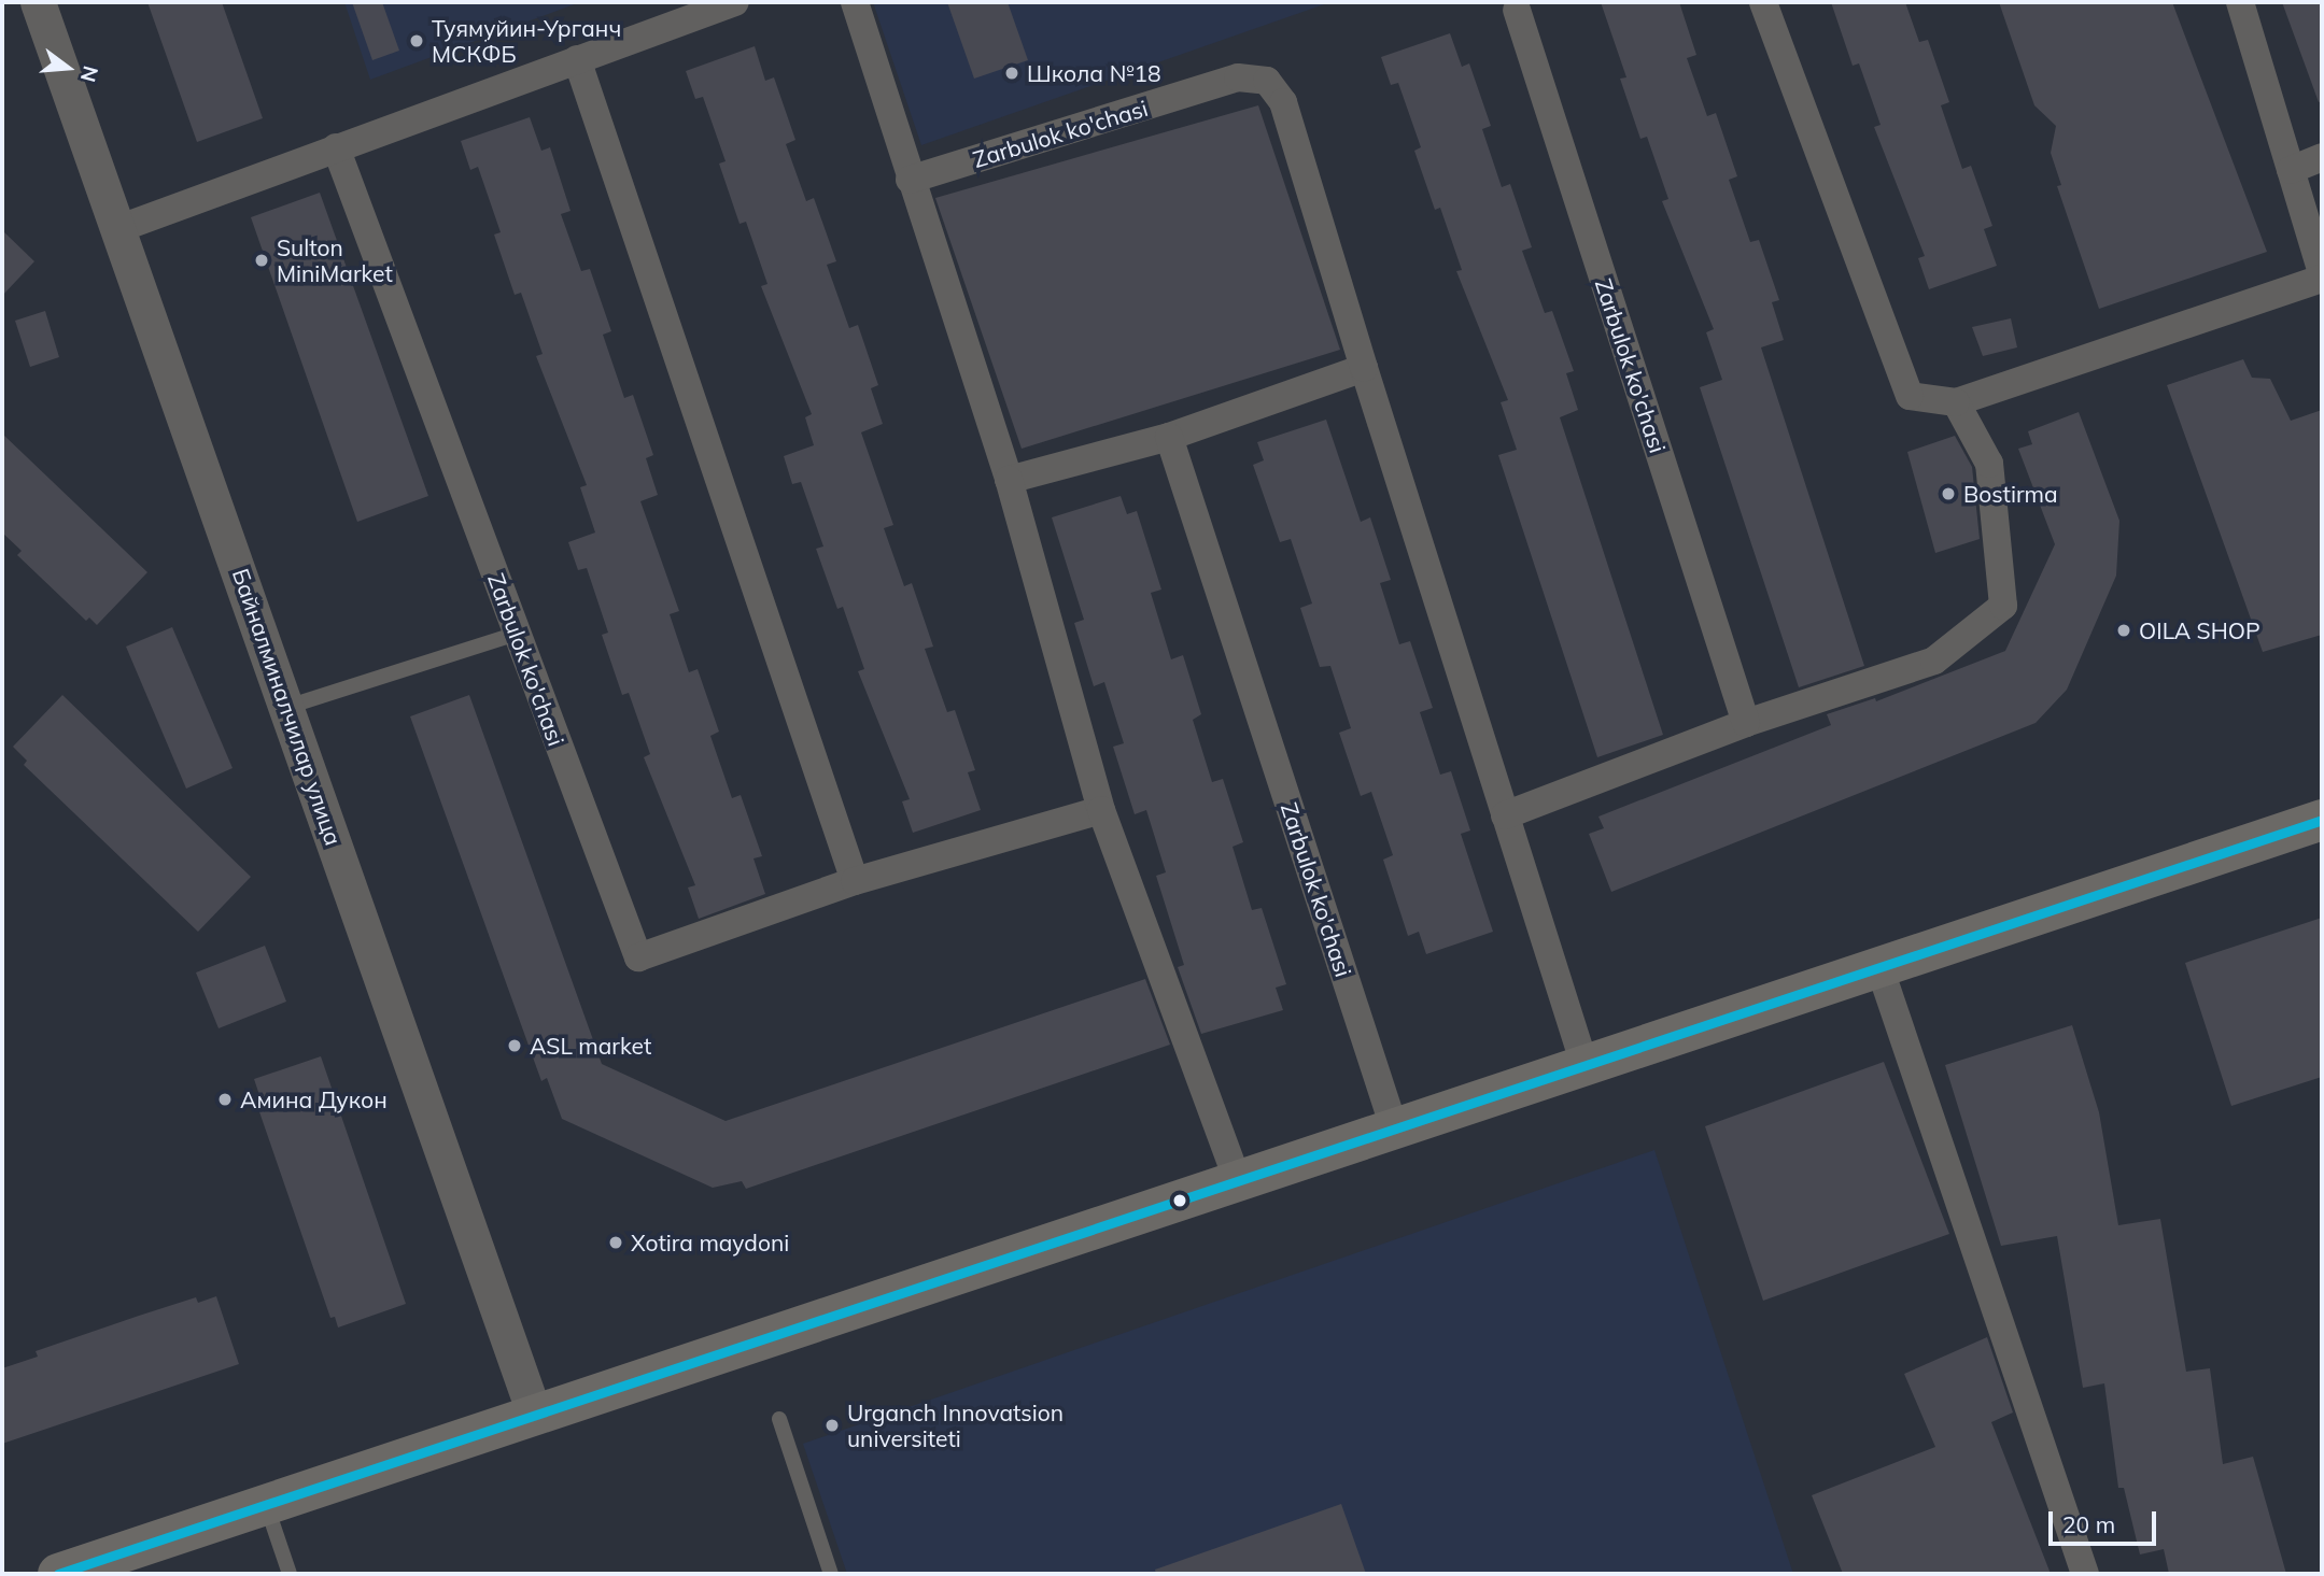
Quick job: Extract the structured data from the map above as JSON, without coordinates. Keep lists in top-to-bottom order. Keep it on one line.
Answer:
{"streets":{"street":["Zarbulok ko'chasi","Байналминалчилар улица"]},"places":["Туямуйин-Урганч МСКФБ","Школа №18","Sulton MiniMarket","Bostirma","OILA SHOP","ASL market","Амина Дукон","Xotira maydoni","Urganch Innovatsion universiteti"],"scale_bar":"20 m","north":"right"}
